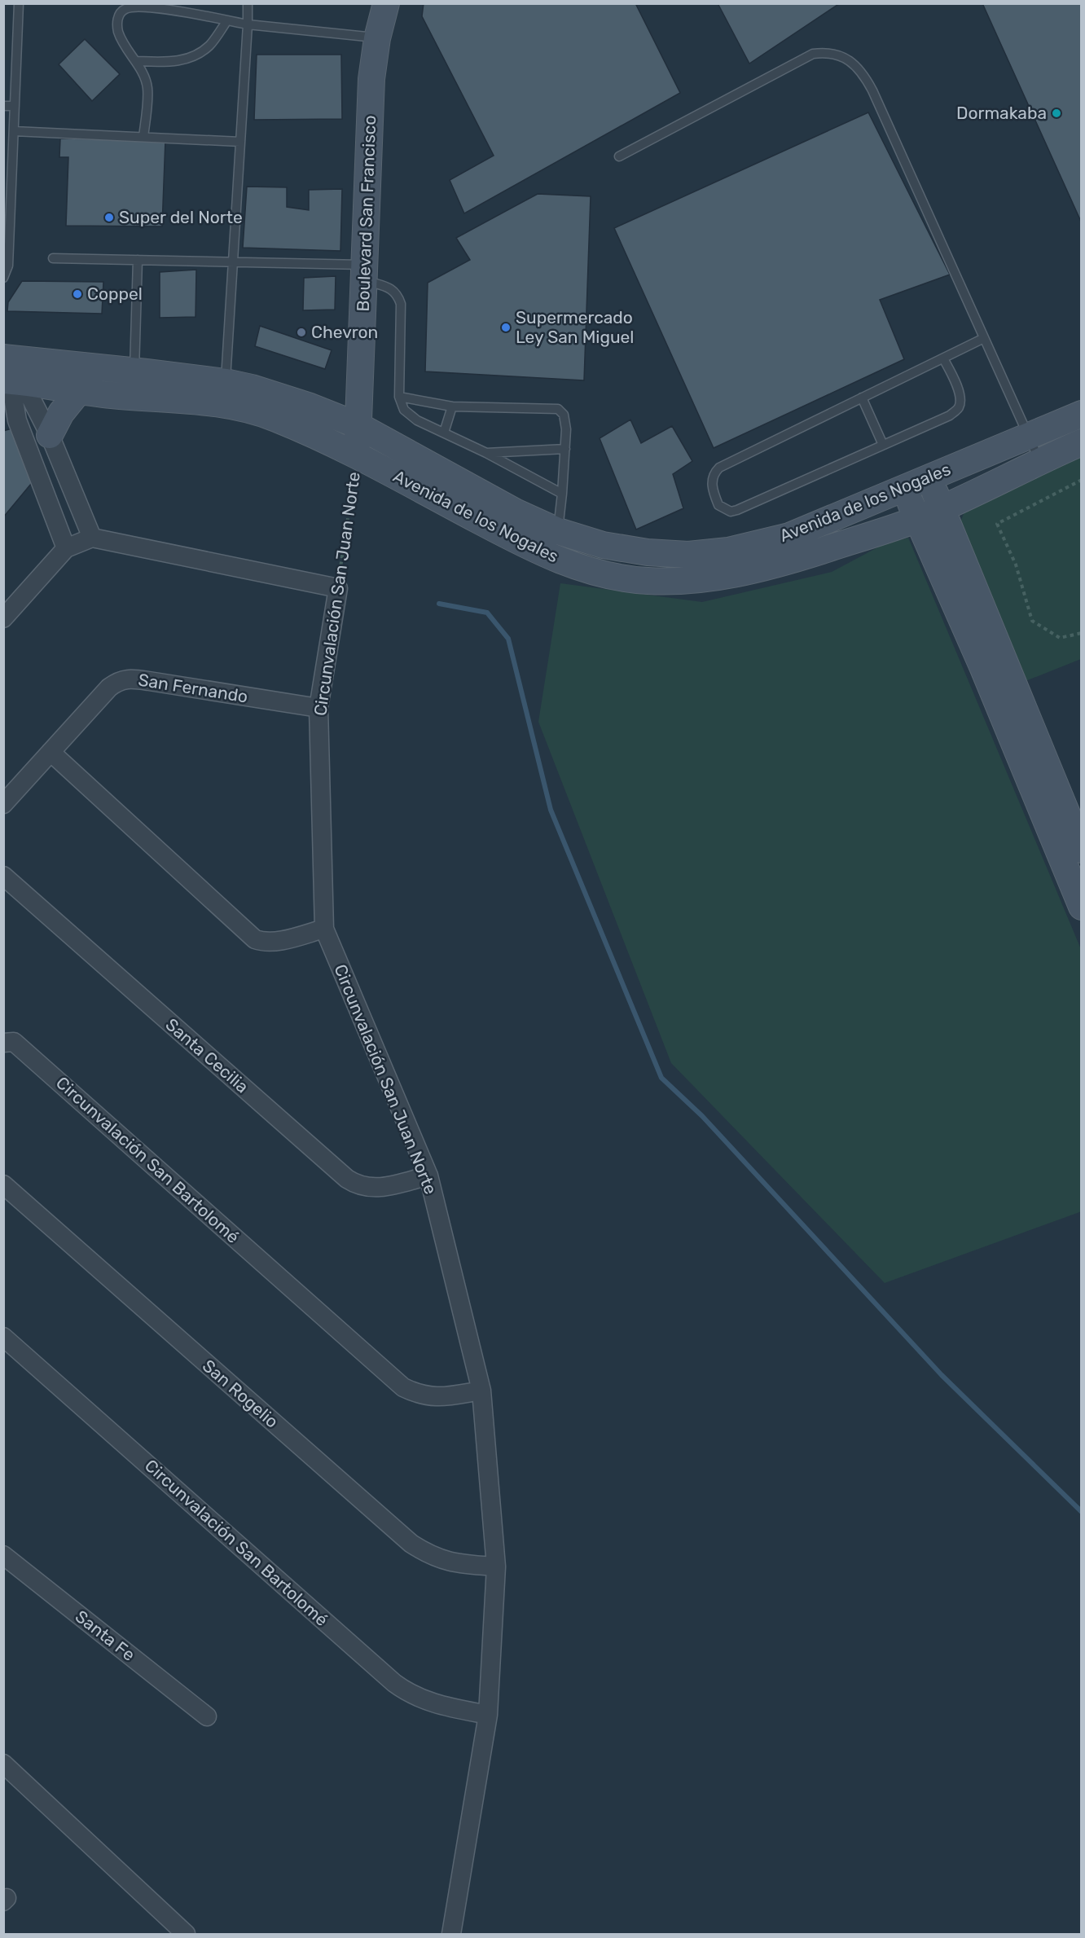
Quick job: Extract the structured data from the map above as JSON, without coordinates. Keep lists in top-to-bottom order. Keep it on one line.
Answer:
{"streets":{"main road":["Boulevard San Francisco","Avenida de los Nogales"],"street":["Circunvalación San Juan Norte","San Fernando","Santa Cecilia","Circunvalación San Bartolomé","San Rogelio","Santa Fe"]},"crossings":[["Boulevard San Francisco","Avenida de los Nogales"],["Boulevard San Francisco","Circunvalación San Juan Norte"],["Avenida de los Nogales","Circunvalación San Juan Norte"],["Circunvalación San Juan Norte","San Fernando"],["Circunvalación San Juan Norte","Santa Cecilia"],["Circunvalación San Juan Norte","Circunvalación San Bartolomé"],["Circunvalación San Juan Norte","San Rogelio"]],"places":["Dormakaba","Super del Norte","Coppel","Supermercado Ley San Miguel","Chevron"]}
